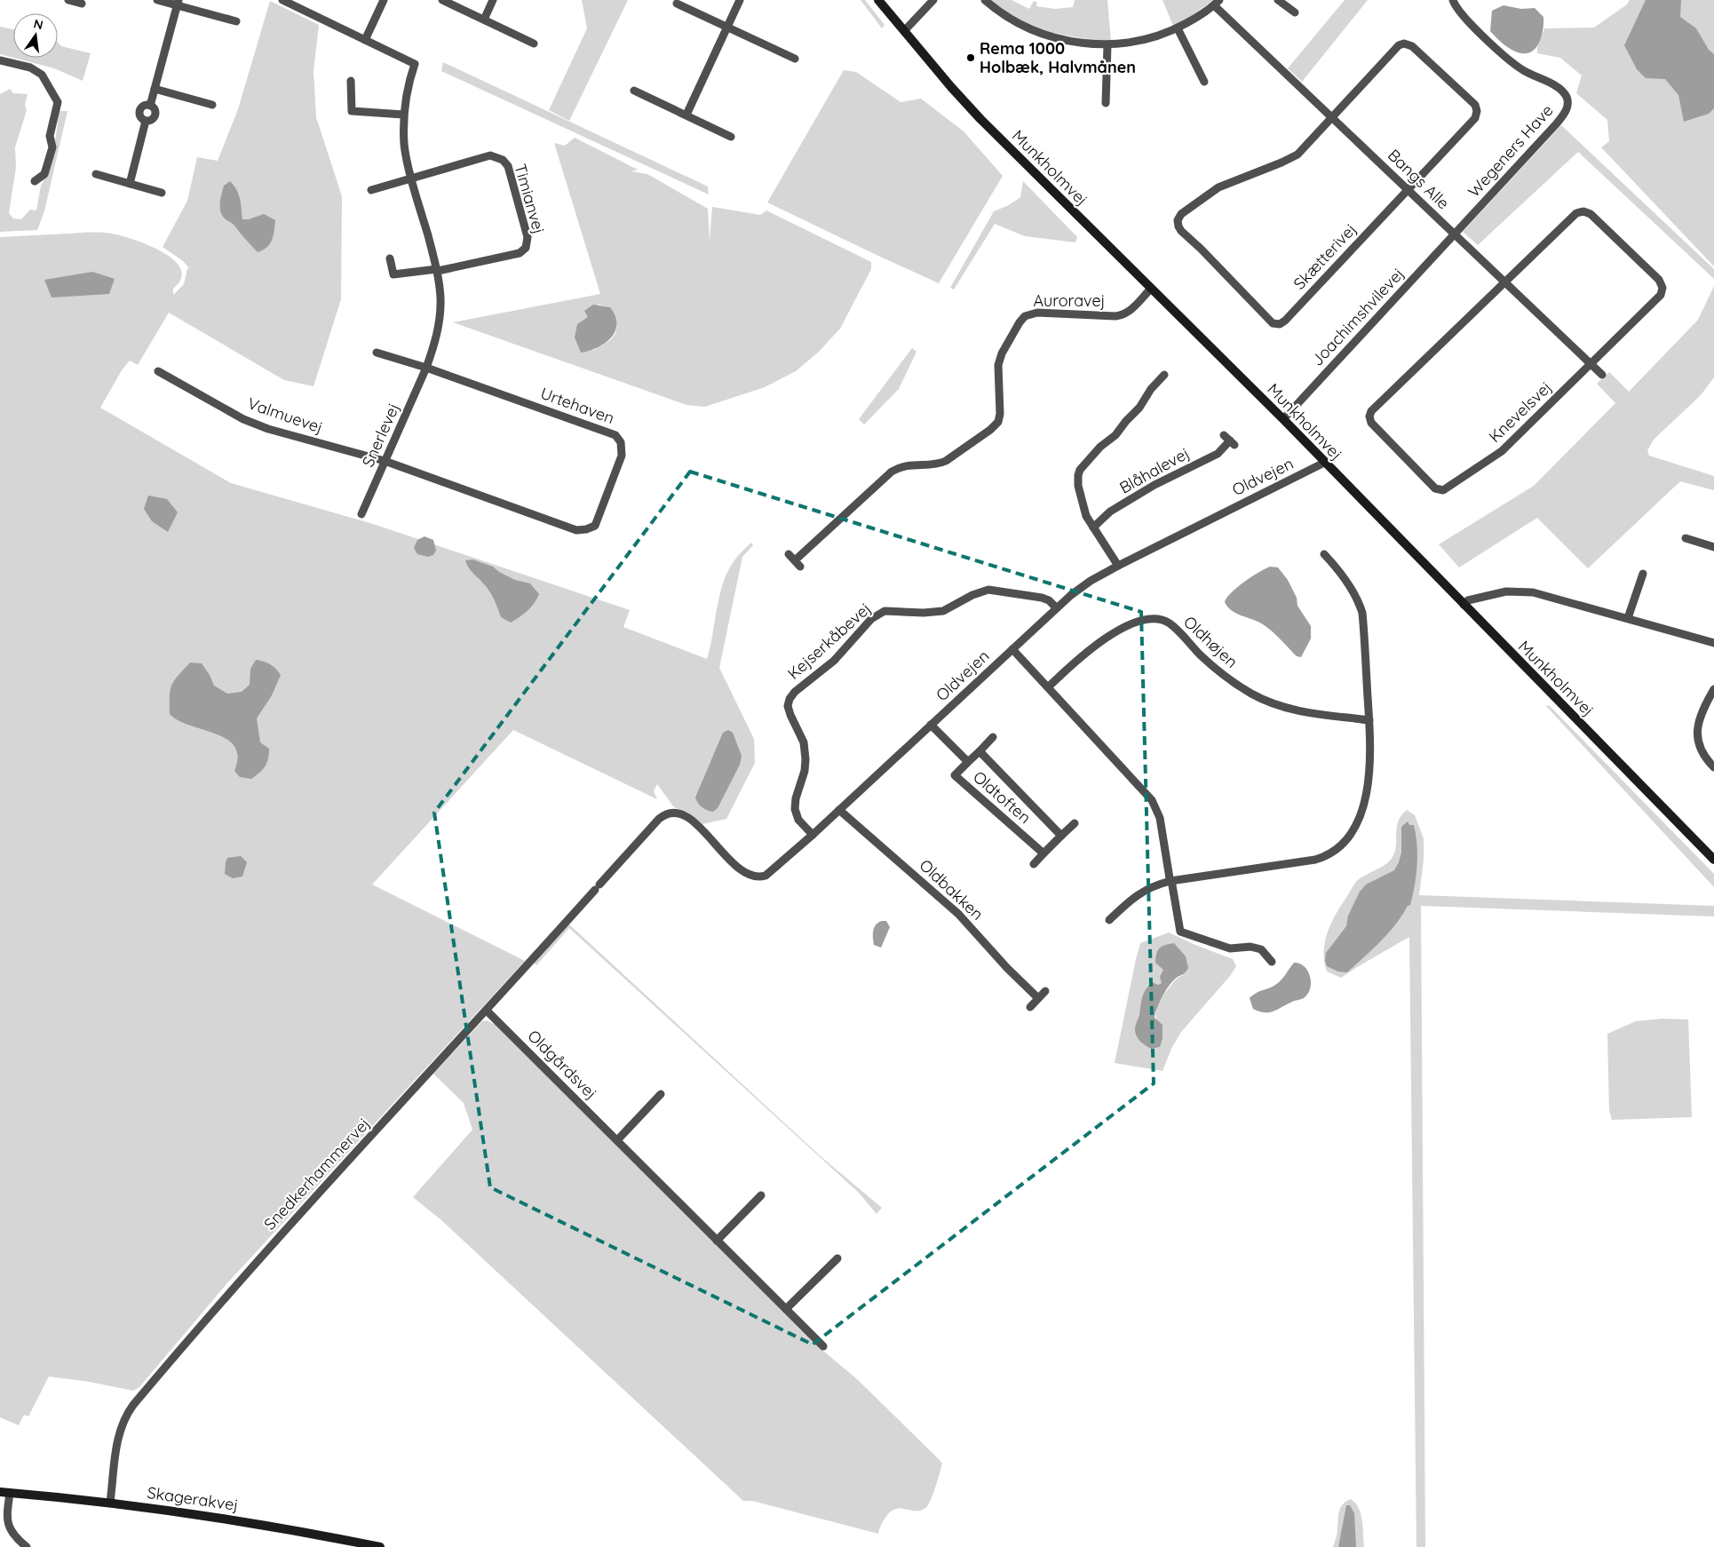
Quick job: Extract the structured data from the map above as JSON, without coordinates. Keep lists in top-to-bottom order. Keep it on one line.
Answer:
{"streets":{"street":["Wegeners Have","Munkholmvej","Bangs Alle","Timianvej","Skætterivej","Auroravej","Joachimshvilevej","Urtehaven","Knevelsvej","Valmuevej","Snerlevej","Blåhalevej","Oldvejen","Kejserkåbevej","Oldhøjen","Oldtoften","Oldbakken","Oldgårdsvej","Snedkerhammervej","Skagerakvej"]},"crossings":[["Wegeners Have","Bangs Alle"],["Wegeners Have","Joachimshvilevej"],["Munkholmvej","Auroravej"],["Munkholmvej","Joachimshvilevej"],["Munkholmvej","Oldvejen"],["Bangs Alle","Skætterivej"],["Bangs Alle","Joachimshvilevej"],["Bangs Alle","Knevelsvej"],["Timianvej","Snerlevej"],["Urtehaven","Valmuevej"],["Urtehaven","Snerlevej"],["Valmuevej","Snerlevej"],["Oldvejen","Kejserkåbevej"],["Oldvejen","Oldtoften"],["Oldvejen","Oldbakken"],["Oldvejen","Snedkerhammervej"],["Oldgårdsvej","Snedkerhammervej"],["Snedkerhammervej","Skagerakvej"]],"places":["Rema 1000 Holbæk, Halvmånen"],"north":"top"}
